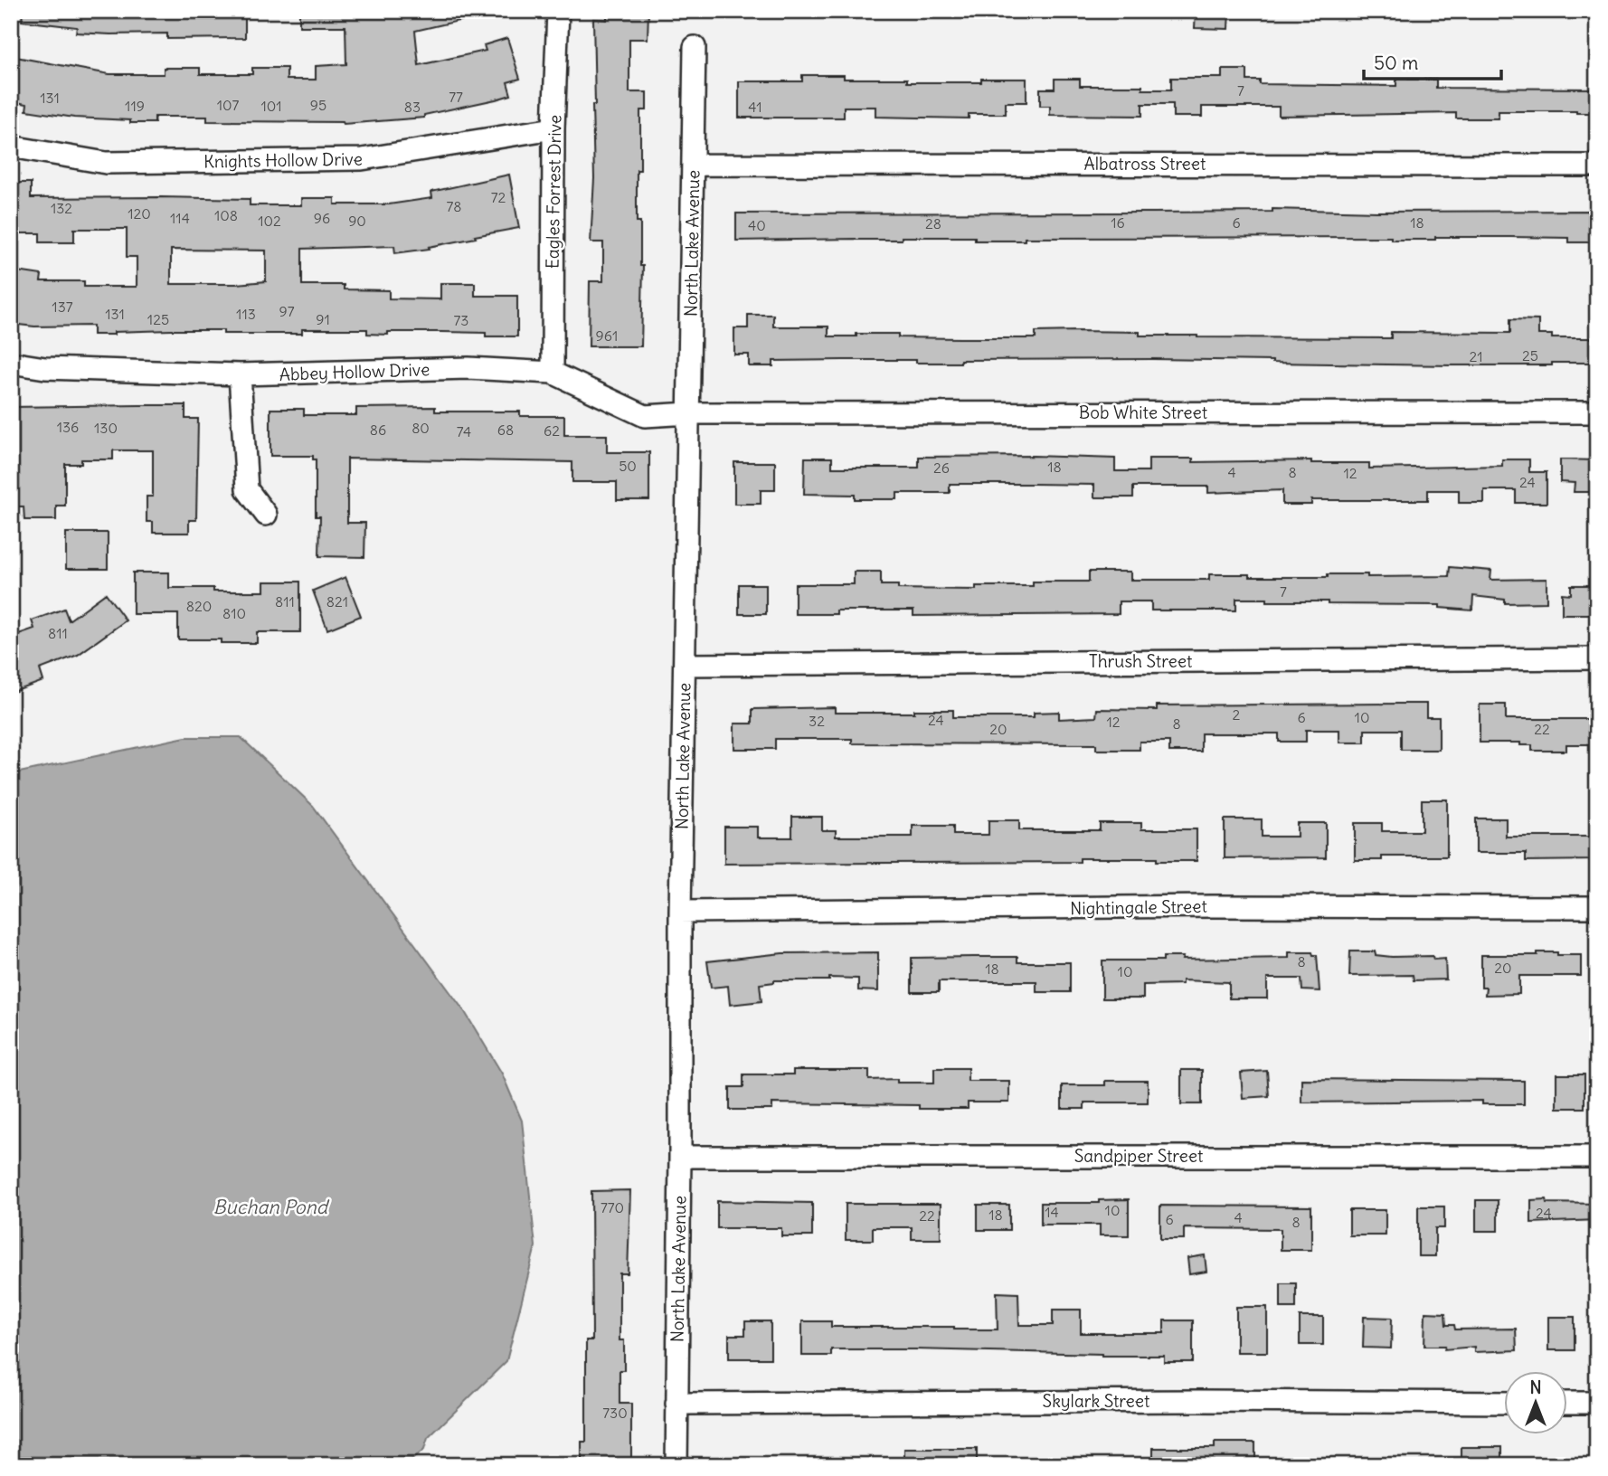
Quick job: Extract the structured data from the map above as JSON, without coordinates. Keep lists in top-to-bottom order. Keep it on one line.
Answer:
{"streets":{"street":["Knights Hollow Drive","Albatross Street","Eagles Forrest Drive","North Lake Avenue","Abbey Hollow Drive","Bob White Street","Thrush Street","Nightingale Street","Sandpiper Street","Skylark Street"]},"crossings":[["Knights Hollow Drive","Eagles Forrest Drive"],["Albatross Street","North Lake Avenue"],["Eagles Forrest Drive","Abbey Hollow Drive"],["North Lake Avenue","Abbey Hollow Drive"],["North Lake Avenue","Bob White Street"],["North Lake Avenue","Thrush Street"],["North Lake Avenue","Nightingale Street"],["North Lake Avenue","Sandpiper Street"],["North Lake Avenue","Skylark Street"],["Abbey Hollow Drive","Bob White Street"]],"water":["Buchan Pond"],"house_numbers":["7","77","131","107","95","119","101","83","41","72","78","132","120","108","114","96","102","90","16","6","18","28","40","137","97","131","113","125","91","73","961","25","21","136","130","80","86","68","62","74","50","18","26","4","8","12","24","7","811","821","820","810","811","2","6","10","24","32","12","8","20","22","8","20","18","10","770","10","14","24","18","22","4","6","8","730"],"scale_bar":"50 m","north":"top"}
